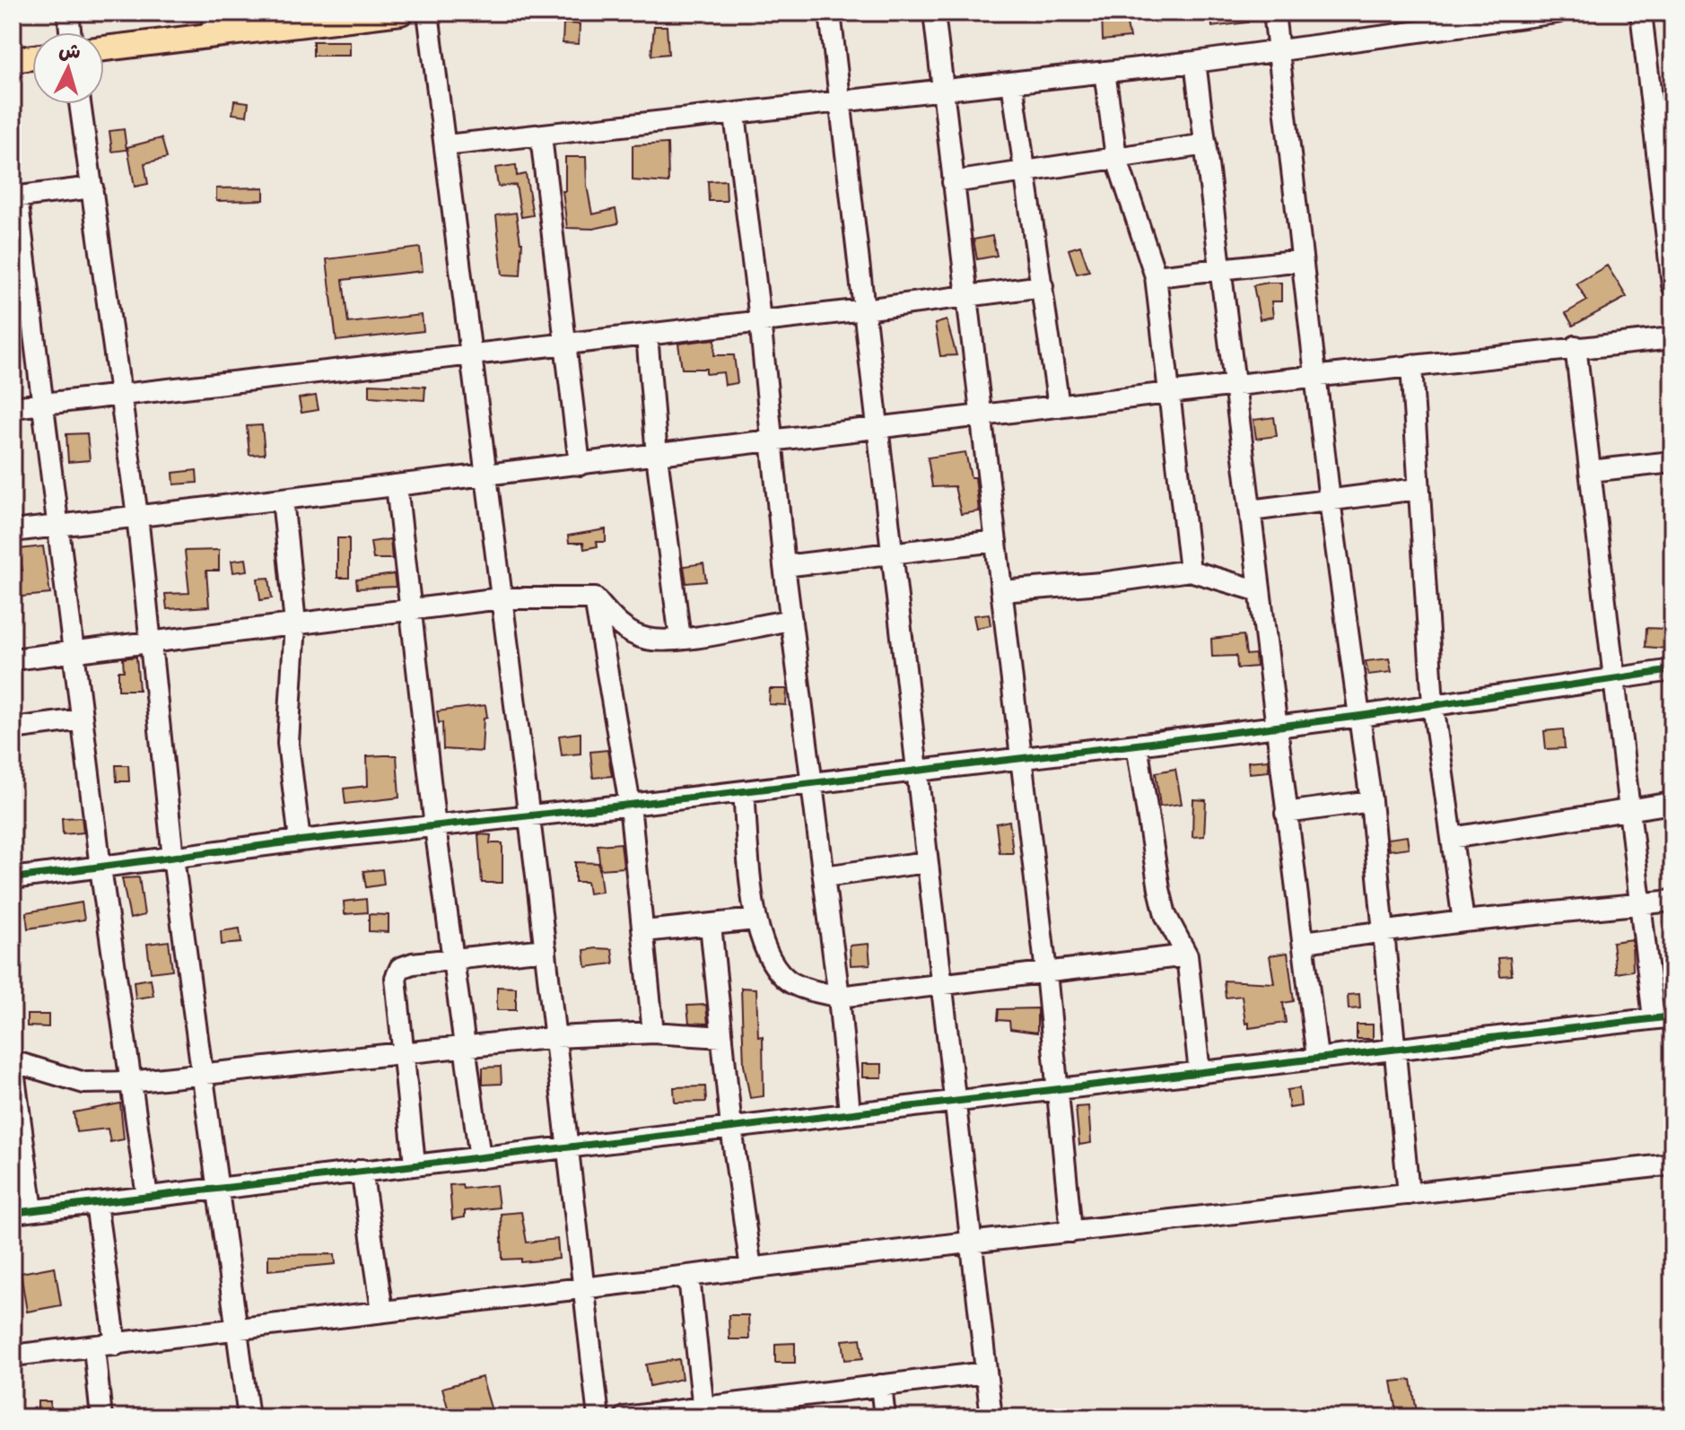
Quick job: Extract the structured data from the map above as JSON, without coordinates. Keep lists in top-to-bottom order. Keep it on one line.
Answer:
{"north":"top"}
